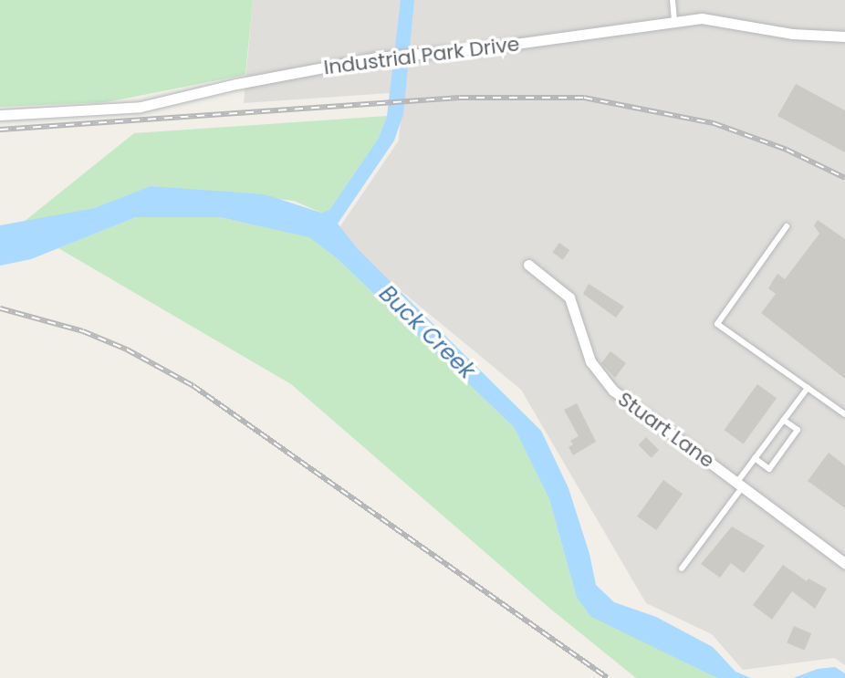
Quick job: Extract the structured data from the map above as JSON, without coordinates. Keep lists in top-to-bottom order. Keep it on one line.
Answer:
{"streets":{"street":["Industrial Park Drive","Stuart Lane"]},"water":["Buck Creek"]}
